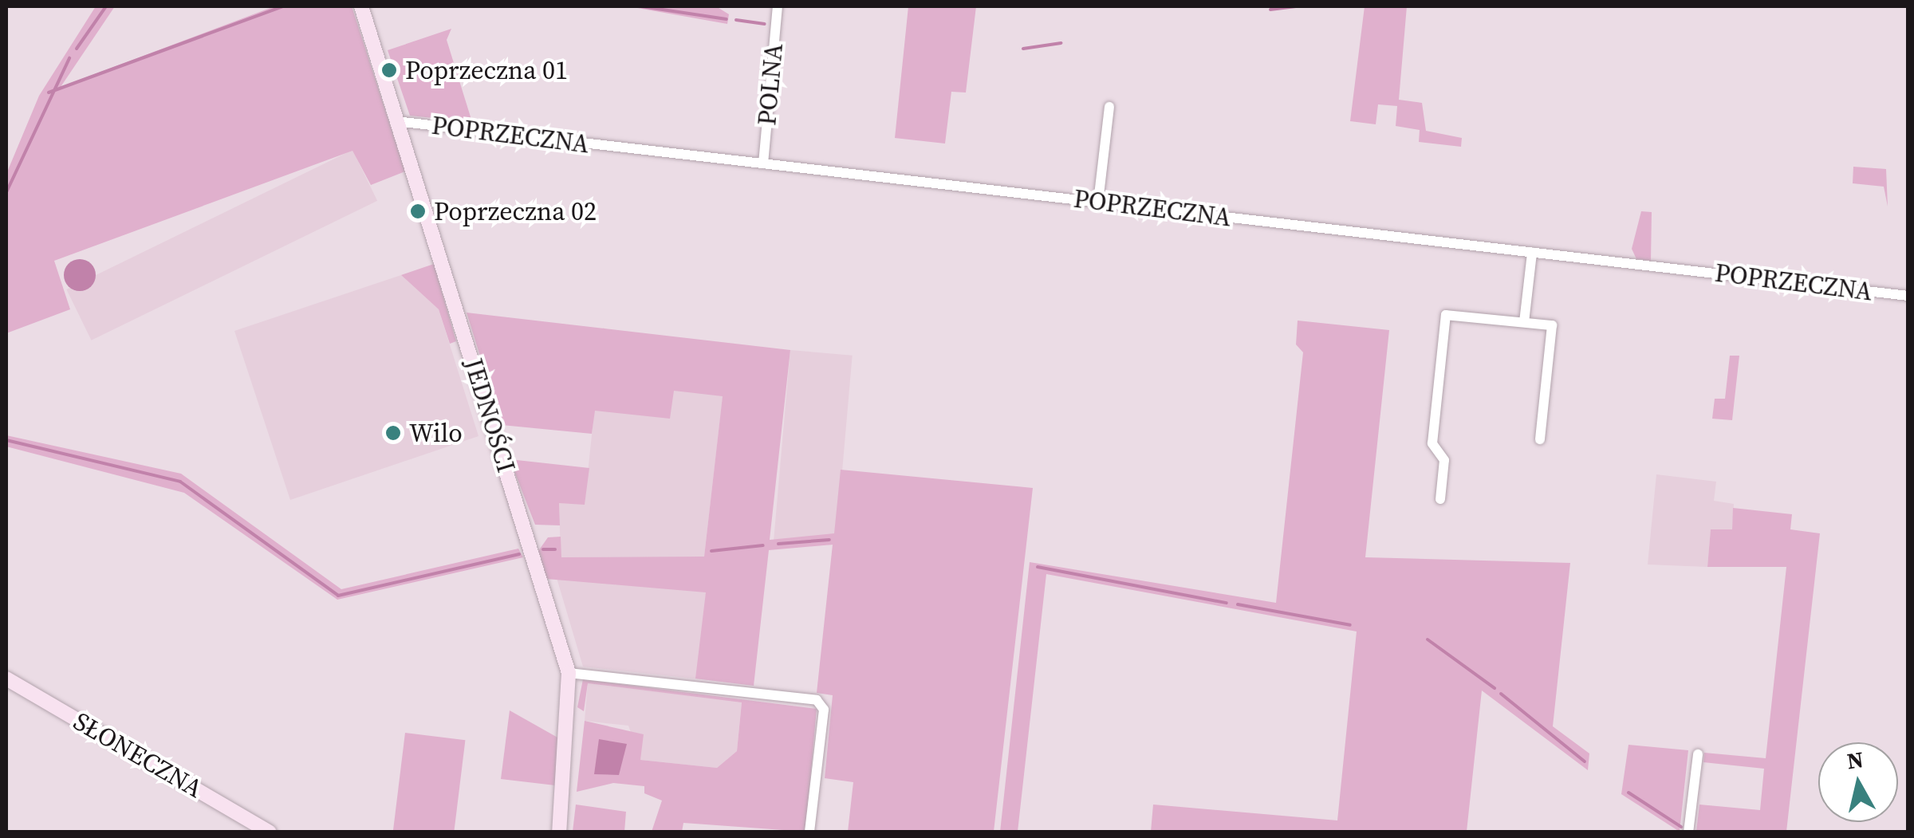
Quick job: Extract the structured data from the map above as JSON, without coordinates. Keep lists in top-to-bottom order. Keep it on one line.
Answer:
{"streets":{"street":["POLNA","POPRZECZNA","JEDNOŚCI","SŁONECZNA"]},"crossings":[["POLNA","POPRZECZNA"],["POPRZECZNA","JEDNOŚCI"]],"places":["Poprzeczna 01","Poprzeczna 02","Wilo"],"north":"top"}
